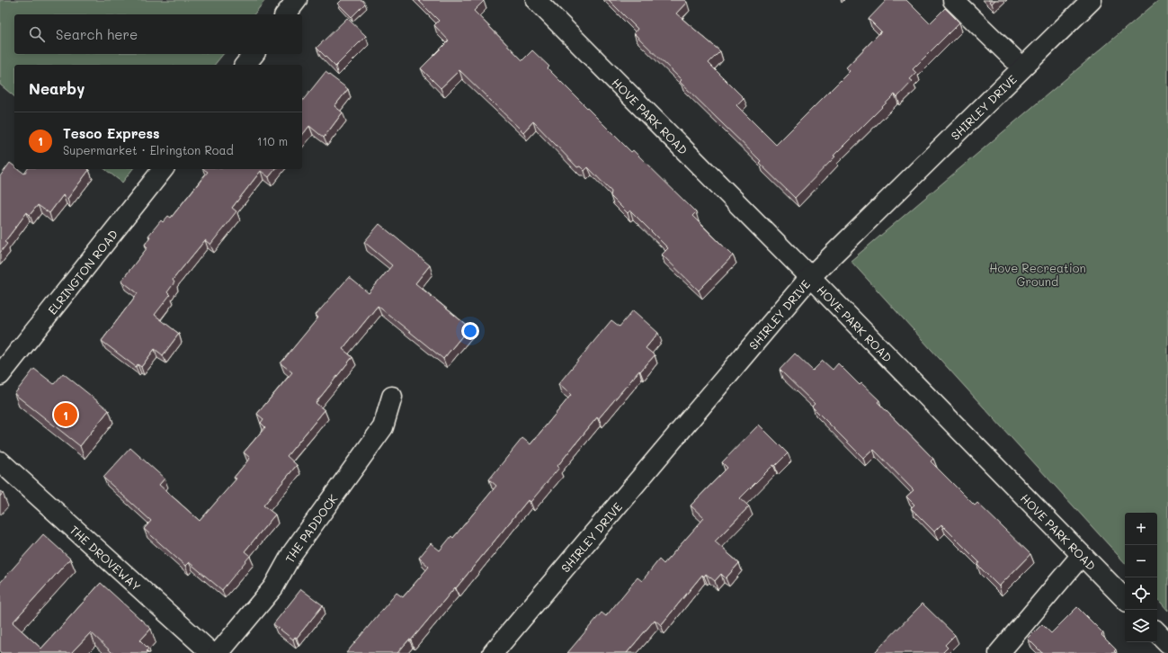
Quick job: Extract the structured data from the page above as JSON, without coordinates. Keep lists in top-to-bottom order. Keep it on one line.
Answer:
{"streets":{"street":["SHIRLEY DRIVE","HOVE PARK ROAD","ELRINGTON ROAD","THE PADDOCK","THE DROVEWAY"]},"crossings":[["SHIRLEY DRIVE","HOVE PARK ROAD"]],"parks":["Hove Recreation Ground"],"page":{"search":"Search here","heading":"Nearby","list":[{"mark":"1","name":"Tesco Express","note":"Supermarket · Elrington Road","value":"110 m"}],"pins":"1","map_buttons":["+","−"]}}
